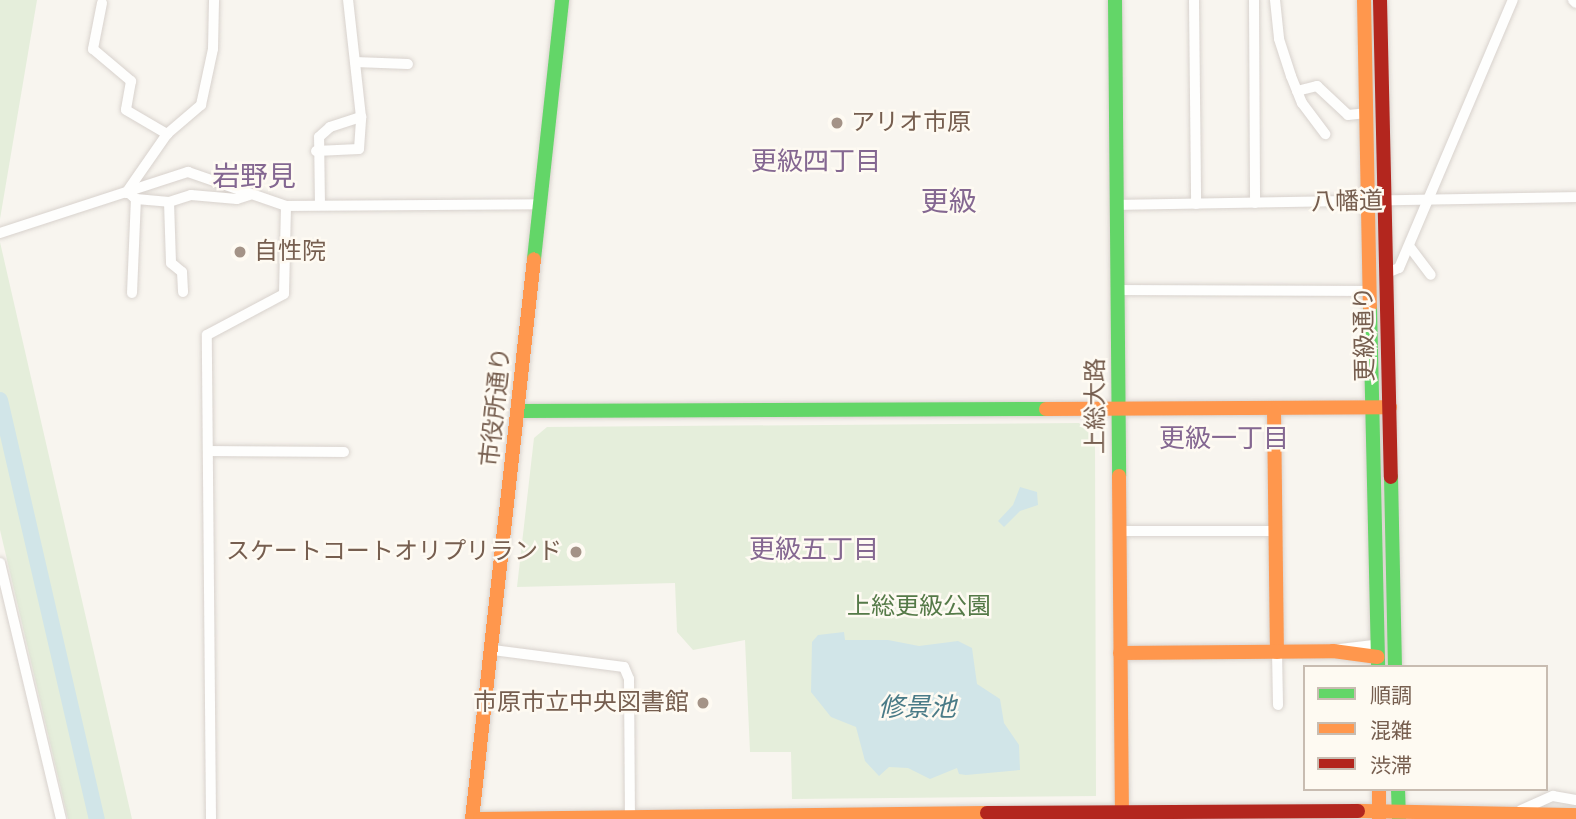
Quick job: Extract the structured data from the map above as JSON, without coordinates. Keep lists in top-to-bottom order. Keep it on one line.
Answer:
{"streets":{"street":["八幡道","更級通り","上総大路","市役所通り"]},"crossings":[["八幡道","更級通り"],["八幡道","上総大路"]],"districts":["更級四丁目","岩野見","更級","更級一丁目","更級五丁目"],"water":["修景池"],"parks":["上総更級公園"],"places":["アリオ市原","自性院","スケートコートオリプリランド","市原市立中央図書館"],"legend":["順調","混雑","渋滞"]}
